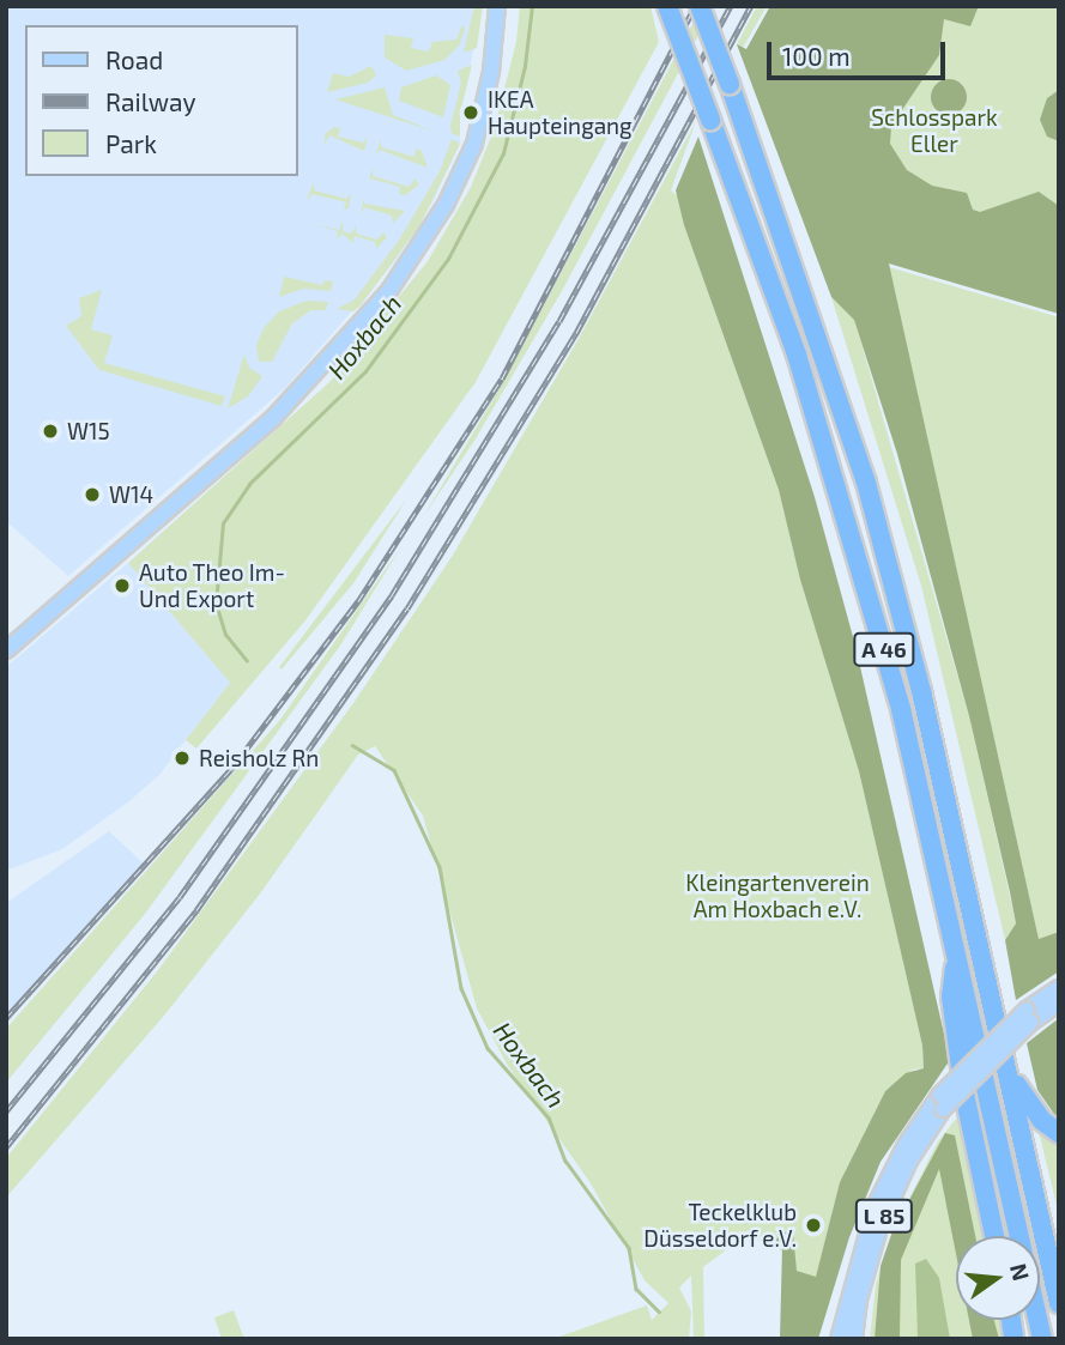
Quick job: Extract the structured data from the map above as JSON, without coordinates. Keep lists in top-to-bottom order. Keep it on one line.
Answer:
{"streets":{"highway":["A 46"],"main road":["L 85"]},"water":["Hoxbach"],"parks":["Schlosspark Eller","Kleingartenverein Am Hoxbach e.V."],"places":["IKEA Haupteingang","W15","W14","Auto Theo Im- Und Export","Reisholz Rn","Teckelklub Düsseldorf e.V."],"legend":["Road","Railway","Park"],"scale_bar":"100 m","north":"right"}
